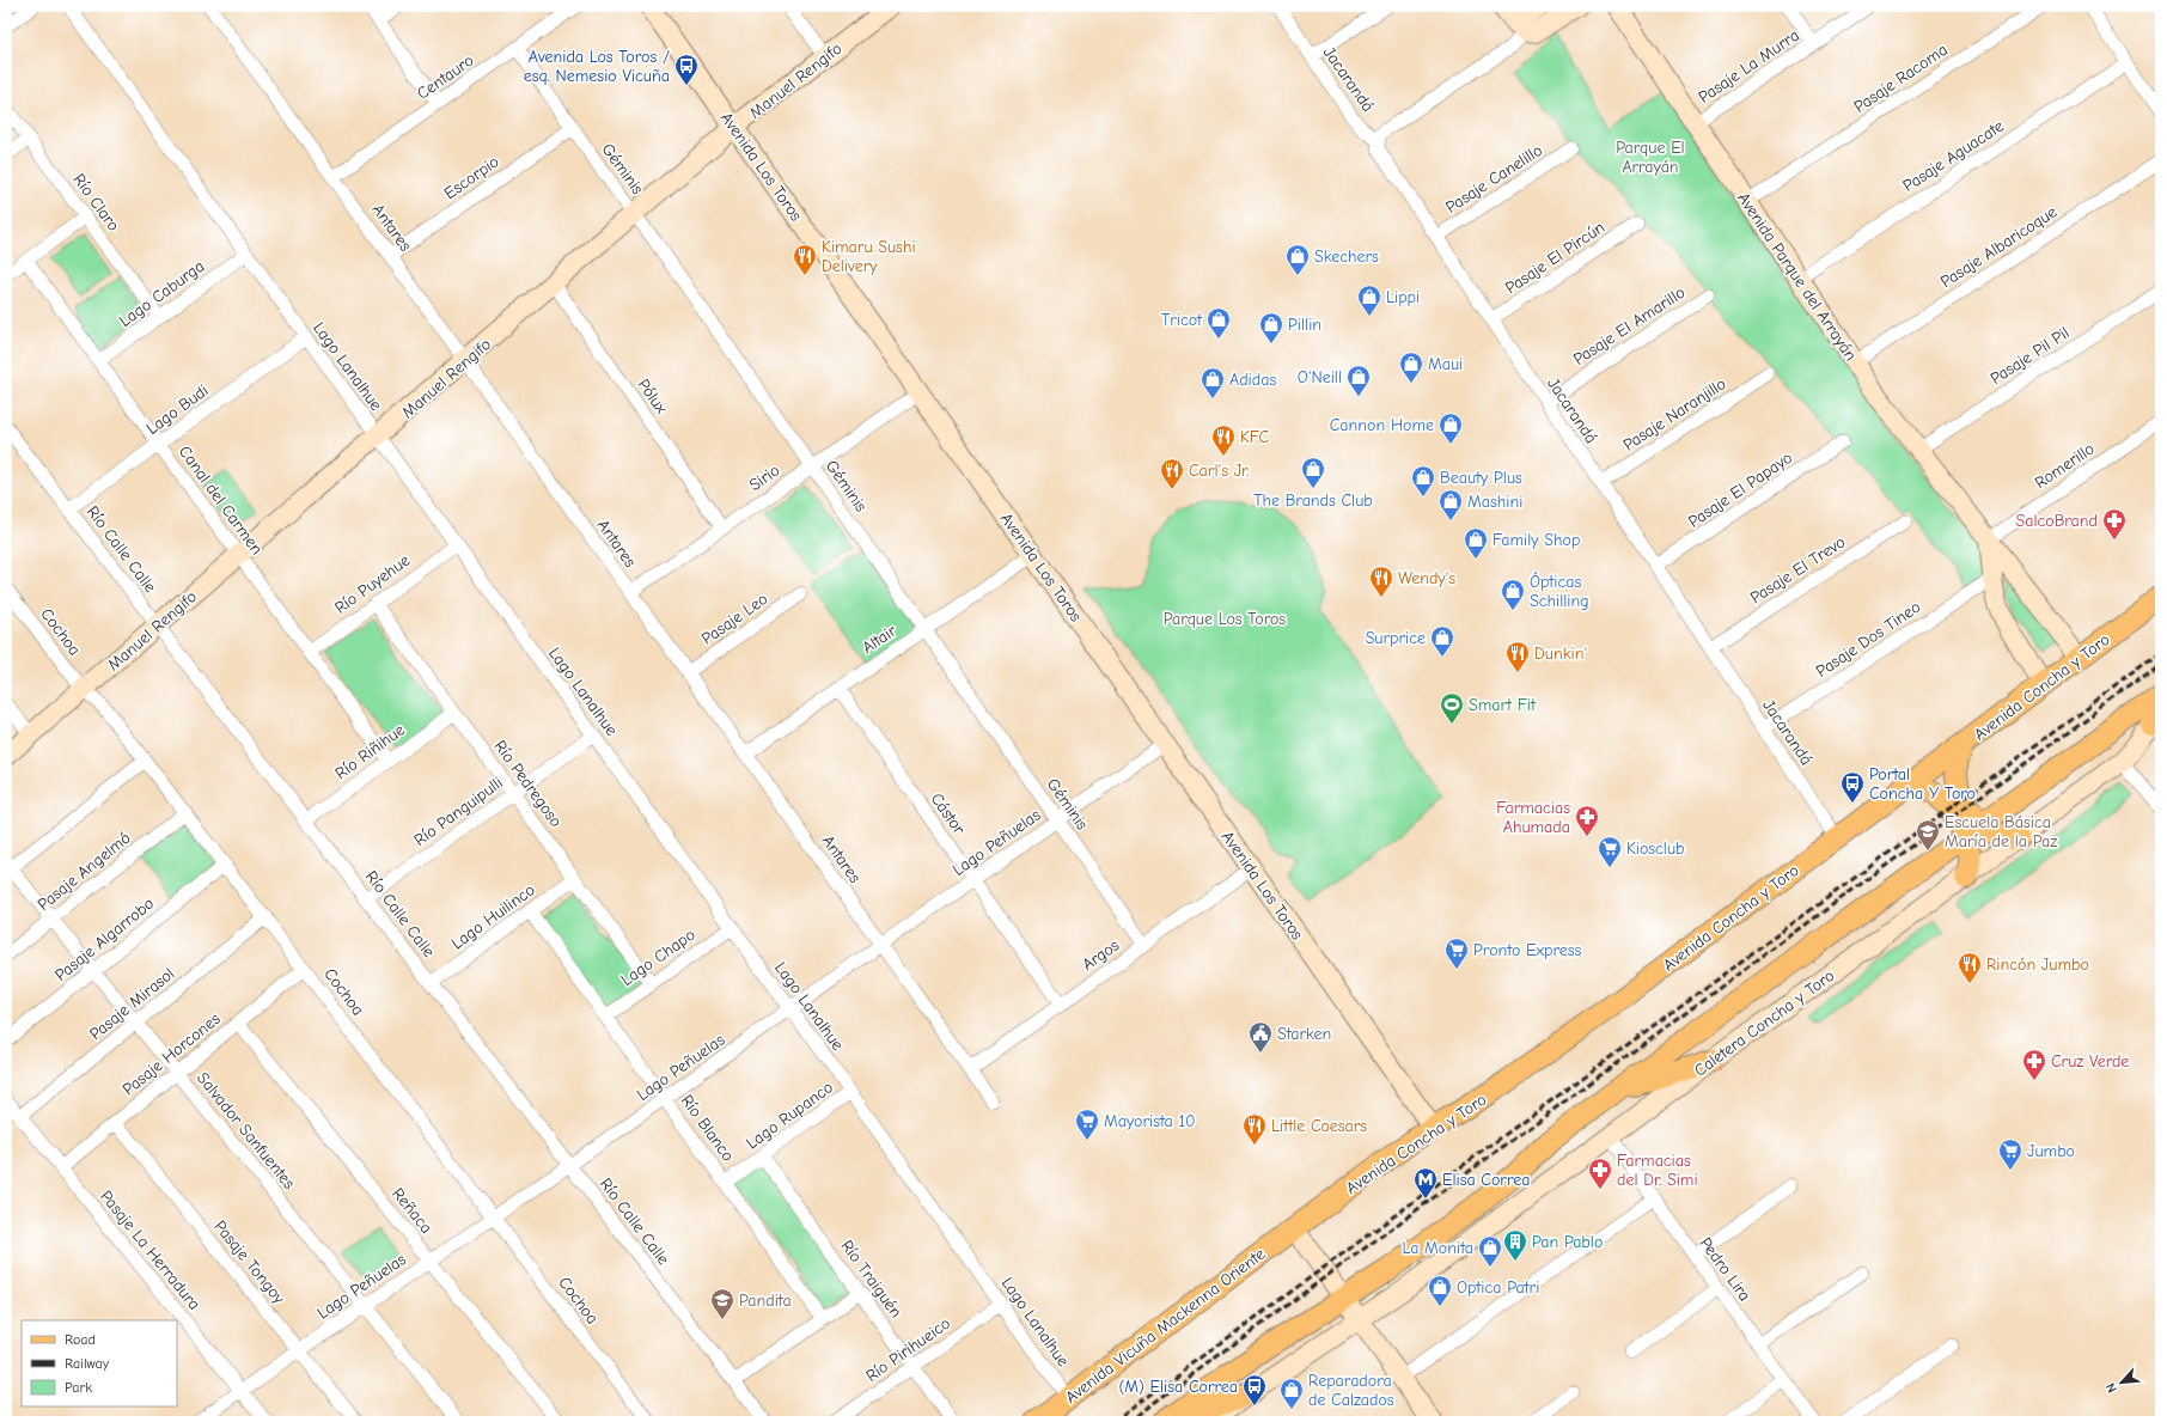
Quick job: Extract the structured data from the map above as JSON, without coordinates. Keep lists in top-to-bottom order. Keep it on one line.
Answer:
{"streets":{"main road":["Avenida Concha y Toro","Avenida Vicuña Mackenna Oriente"],"street":["Pasaje La Murra","Centauro","Pasaje Racoma","Jacarandá","Manuel Rengifo","Pasaje Aguacate","Avenida Los Toros","Géminis","Escorpio","Pasaje Canelillo","Río Claro","Antares","Pasaje Albaricoque","Pasaje El Pircún","Avenida Parque del Arrayán","Lago Caburga","Pasaje El Amarillo","Pasaje Pil Pil","Lago Lanalhue","Pólux","Lago Budi","Pasaje Naranjillo","Romerillo","Sirio","Pasaje El Papayo","Canal del Carmen","Río Calle Calle","Pasaje El Trevo","Río Puyehue","Pasaje Leo","Cochoa","Altair","Pasaje Dos Tineo","Río Riñihue","Río Pedregoso","Río Panguipulli","Cástor","Lago Peñuelas","Pasaje Angelmó","Lago Huilinco","Pasaje Algarrobo","Argos","Lago Chapo","Pasaje Mirasol","Caletera Concha y Toro","Pasaje Horcones","Lago Rupanco","Río Blanco","Salvador Sanfuentes","Reñaca","Pasaje La Herradura","Pasaje Tongoy","Pedro Lira","Río Traiguén","Río Pirihueico"]},"crossings":[["Pasaje La Murra","Avenida Parque del Arrayán"],["Centauro","Géminis"],["Centauro","Antares"],["Pasaje Racoma","Avenida Parque del Arrayán"],["Jacarandá","Pasaje Canelillo"],["Jacarandá","Pasaje El Pircún"],["Jacarandá","Pasaje El Amarillo"],["Jacarandá","Pasaje Naranjillo"],["Jacarandá","Pasaje El Papayo"],["Jacarandá","Pasaje El Trevo"],["Jacarandá","Pasaje Dos Tineo"],["Jacarandá","Avenida Concha y Toro"],["Manuel Rengifo","Avenida Los Toros"],["Manuel Rengifo","Géminis"],["Manuel Rengifo","Antares"],["Manuel Rengifo","Lago Lanalhue"],["Manuel Rengifo","Pólux"],["Manuel Rengifo","Canal del Carmen"],["Manuel Rengifo","Río Calle Calle"],["Manuel Rengifo","Cochoa"],["Pasaje Aguacate","Avenida Parque del Arrayán"],["Avenida Los Toros","Sirio"],["Avenida Los Toros","Altair"],["Avenida Los Toros","Avenida Concha y Toro"],["Avenida Los Toros","Lago Peñuelas"],["Avenida Los Toros","Argos"],["Géminis","Escorpio"],["Géminis","Sirio"],["Géminis","Altair"],["Géminis","Lago Peñuelas"],["Géminis","Argos"],["Escorpio","Antares"],["Río Claro","Lago Caburga"],["Antares","Sirio"],["Antares","Pasaje Leo"],["Antares","Altair"],["Antares","Lago Peñuelas"],["Antares","Argos"],["Pasaje Albaricoque","Avenida Parque del Arrayán"],["Avenida Parque del Arrayán","Pasaje Pil Pil"],["Avenida Parque del Arrayán","Romerillo"],["Avenida Parque del Arrayán","Avenida Concha y Toro"],["Lago Caburga","Lago Lanalhue"],["Lago Caburga","Canal del Carmen"],["Lago Lanalhue","Lago Budi"],["Lago Lanalhue","Río Puyehue"],["Lago Lanalhue","Río Panguipulli"],["Lago Lanalhue","Lago Peñuelas"],["Lago Lanalhue","Lago Chapo"],["Lago Lanalhue","Lago Rupanco"],["Lago Lanalhue","Avenida Vicuña Mackenna Oriente"],["Lago Lanalhue","Río Pirihueico"],["Pólux","Sirio"],["Lago Budi","Canal del Carmen"],["Lago Budi","Río Calle Calle"],["Canal del Carmen","Río Puyehue"],["Canal del Carmen","Río Riñihue"],["Río Calle Calle","Río Riñihue"],["Río Calle Calle","Río Panguipulli"],["Río Calle Calle","Lago Peñuelas"],["Río Calle Calle","Lago Huilinco"],["Río Puyehue","Río Pedregoso"],["Cochoa","Lago Peñuelas"],["Cochoa","Pasaje Angelmó"],["Cochoa","Pasaje Algarrobo"],["Cochoa","Pasaje Mirasol"],["Cochoa","Pasaje Horcones"],["Altair","Cástor"],["Avenida Concha y Toro","Avenida Vicuña Mackenna Oriente"],["Río Riñihue","Río Pedregoso"],["Río Pedregoso","Río Panguipulli"],["Río Pedregoso","Lago Huilinco"],["Río Pedregoso","Lago Chapo"],["Cástor","Lago Peñuelas"],["Cástor","Argos"],["Lago Peñuelas","Río Blanco"],["Lago Peñuelas","Salvador Sanfuentes"],["Lago Peñuelas","Reñaca"],["Lago Peñuelas","Pasaje La Herradura"],["Lago Peñuelas","Pasaje Tongoy"],["Pasaje Angelmó","Salvador Sanfuentes"],["Lago Huilinco","Río Blanco"],["Pasaje Algarrobo","Salvador Sanfuentes"],["Lago Chapo","Río Blanco"],["Pasaje Mirasol","Salvador Sanfuentes"],["Pasaje Mirasol","Pasaje La Herradura"],["Caletera Concha y Toro","Pedro Lira"],["Pasaje Horcones","Salvador Sanfuentes"],["Pasaje Horcones","Reñaca"],["Pasaje Horcones","Pasaje La Herradura"],["Pasaje Horcones","Pasaje Tongoy"],["Lago Rupanco","Río Blanco"],["Lago Rupanco","Río Traiguén"],["Río Traiguén","Río Pirihueico"]],"parks":["Parque El Arrayán","Parque Los Toros"],"places":{"bus stop":["Avenida Los Toros / esq. Nemesio Vicuña","Portal Concha Y Toro","(M) Elisa Correa"],"restaurant":["Kimaru Sushi Delivery","KFC","Carl's Jr.","Wendy's","Dunkin'","Rincón Jumbo","Little Caesars"],"shop":["Skechers","Lippi","Tricot","Pillin","Maui","O'Neill","Adidas","Cannon Home","The Brands Club","Beauty Plus","Mashini","Family Shop","Ópticas Schilling","Surprice","La Monita","Optica Patri","Reparadora de Calzados"],"pharmacy":["SalcoBrand","Farmacias Ahumada","Cruz Verde","Farmacias del Dr. Simi"],"sports":["Smart Fit"],"school or university":["Escuela Básica María de la Paz","Pandita"],"supermarket":["Kiosclub","Pronto Express","Mayorista 10","Jumbo"],"public building":["Starken"],"metro station":["Elisa Correa"],"building":["Pan Pablo"]},"legend":["Road","Railway","Park"],"north":"bottom left"}
